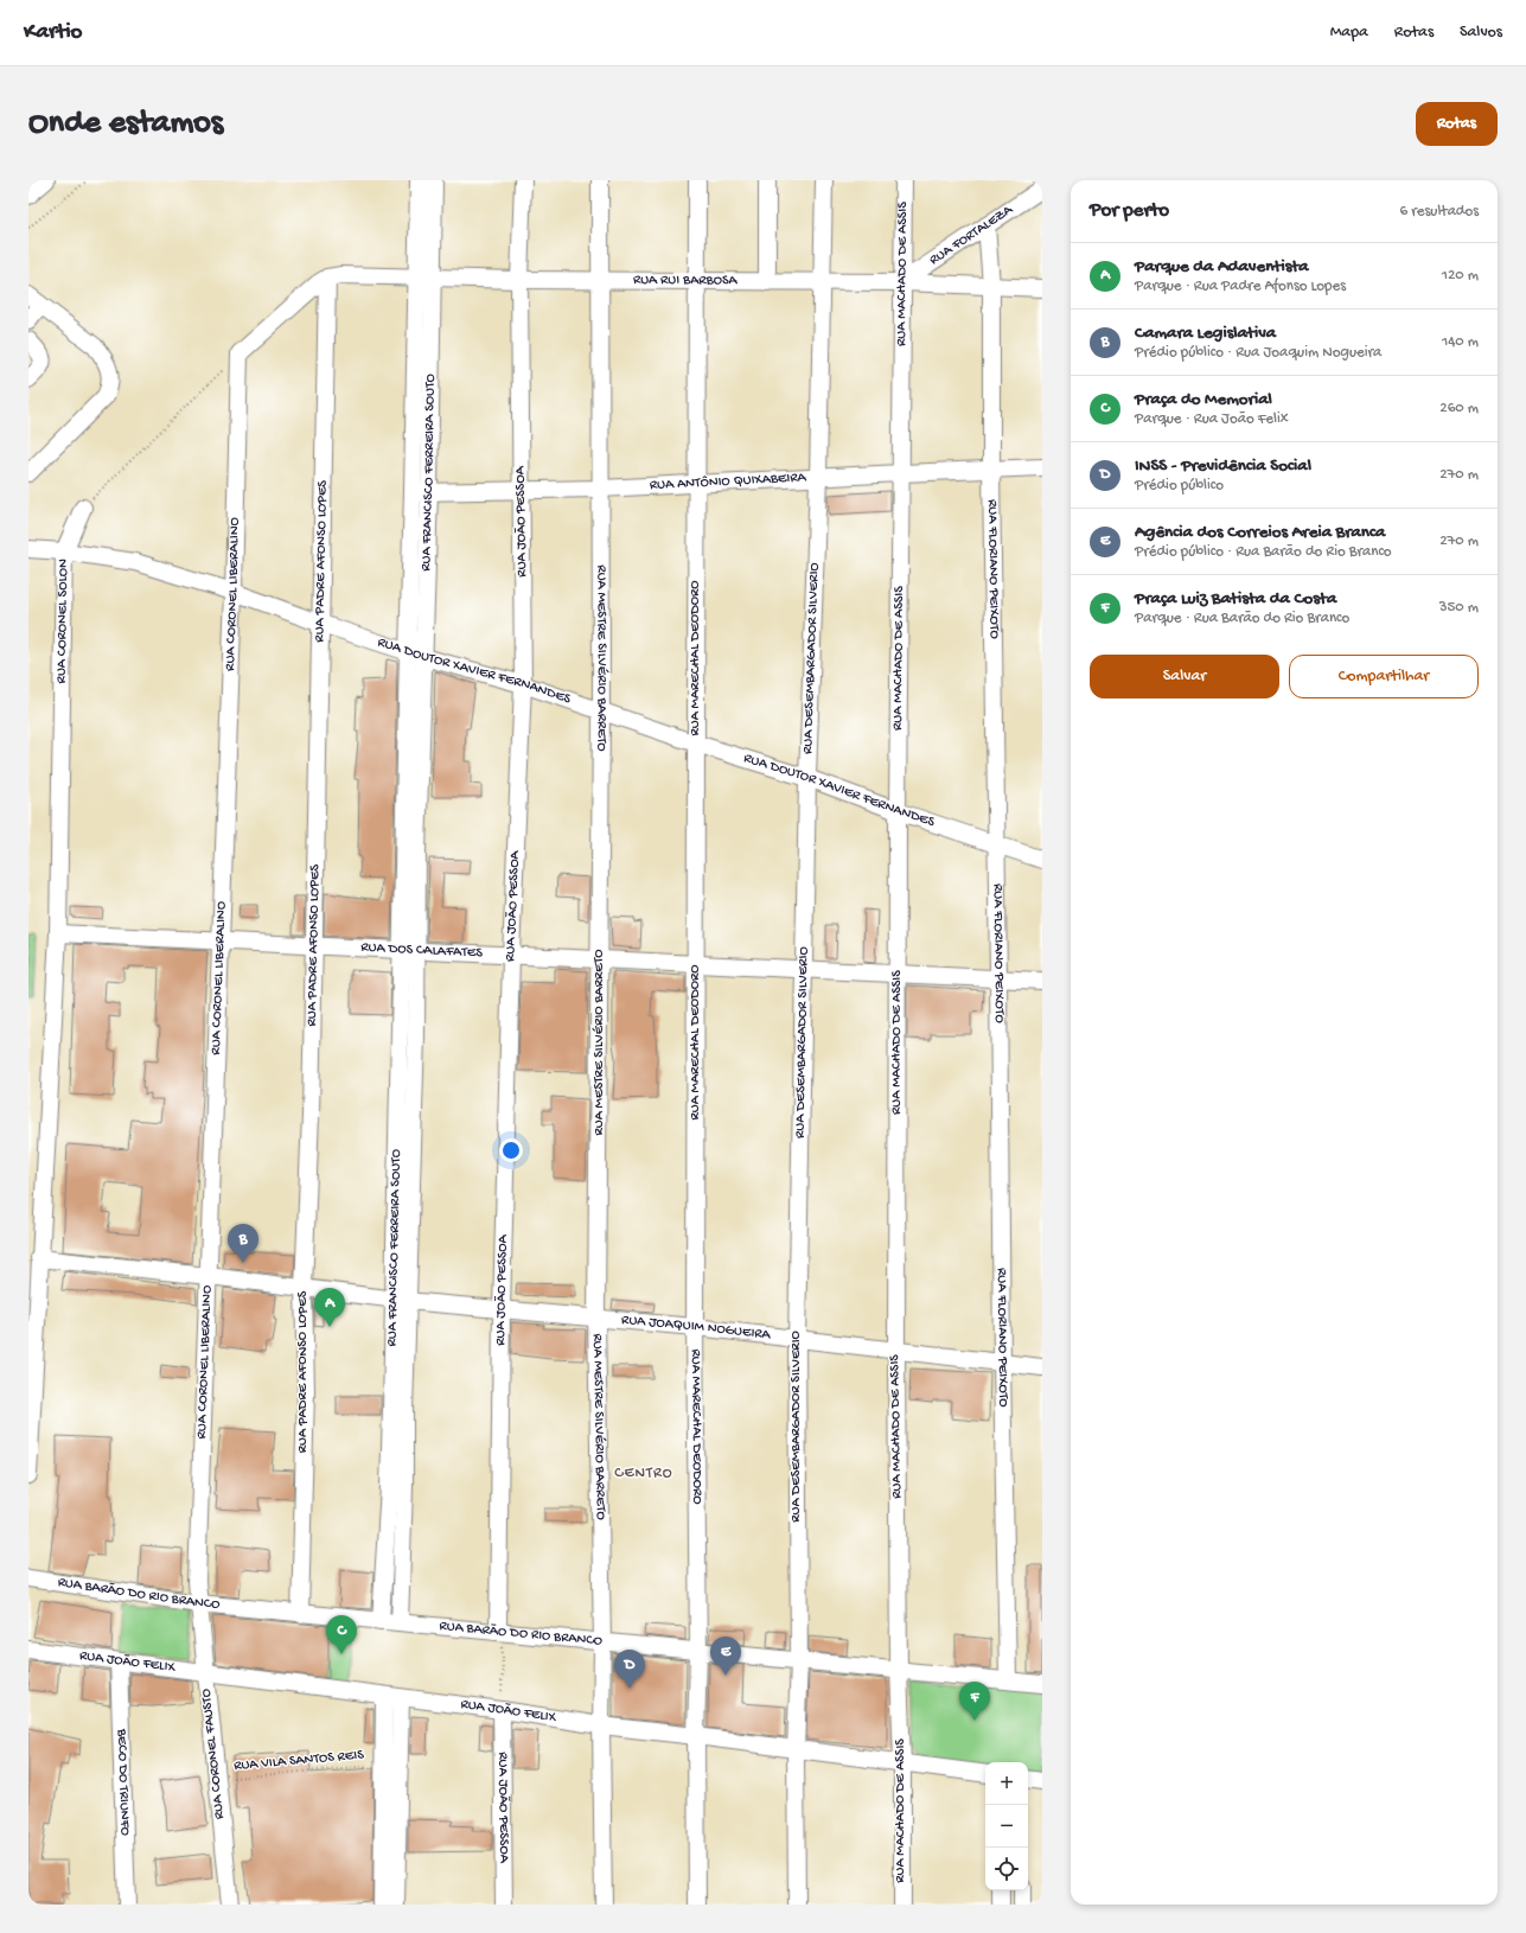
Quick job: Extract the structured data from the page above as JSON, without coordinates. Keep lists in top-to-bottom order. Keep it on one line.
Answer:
{"streets":{"street":["RUA FORTALEZA","RUA MACHADO DE ASSIS","RUA RUI BARBOSA","RUA FRANCISCO FERREIRA SOUTO","RUA ANTÔNIO QUIXABEIRA","RUA JOÃO PESSOA","RUA PADRE AFONSO LOPES","RUA FLORIANO PEIXOTO","RUA CORONEL LIBERALINO","RUA CORONEL SOLON","RUA MESTRE SILVÉRIO BARRETO","RUA MARECHAL DEODORO","RUA DESEMBARGADOR SILVERIO","RUA DOUTOR XAVIER FERNANDES","RUA DOS CALAFATES","RUA JOAQUIM NOGUEIRA","RUA BARÃO DO RIO BRANCO","RUA JOÃO FELIX","RUA CORONEL FAUSTO","BECO DO TRIUNFO"],"path":["RUA VILA SANTOS REIS"]},"crossings":[["RUA FORTALEZA","RUA MACHADO DE ASSIS"],["RUA FORTALEZA","RUA RUI BARBOSA"],["RUA FORTALEZA","RUA FLORIANO PEIXOTO"],["RUA MACHADO DE ASSIS","RUA RUI BARBOSA"],["RUA MACHADO DE ASSIS","RUA ANTÔNIO QUIXABEIRA"],["RUA MACHADO DE ASSIS","RUA DOUTOR XAVIER FERNANDES"],["RUA MACHADO DE ASSIS","RUA DOS CALAFATES"],["RUA MACHADO DE ASSIS","RUA JOAQUIM NOGUEIRA"],["RUA MACHADO DE ASSIS","RUA BARÃO DO RIO BRANCO"],["RUA MACHADO DE ASSIS","RUA JOÃO FELIX"],["RUA RUI BARBOSA","RUA FRANCISCO FERREIRA SOUTO"],["RUA RUI BARBOSA","RUA JOÃO PESSOA"],["RUA RUI BARBOSA","RUA PADRE AFONSO LOPES"],["RUA RUI BARBOSA","RUA FLORIANO PEIXOTO"],["RUA RUI BARBOSA","RUA MESTRE SILVÉRIO BARRETO"],["RUA RUI BARBOSA","RUA MARECHAL DEODORO"],["RUA RUI BARBOSA","RUA DESEMBARGADOR SILVERIO"],["RUA FRANCISCO FERREIRA SOUTO","RUA ANTÔNIO QUIXABEIRA"],["RUA FRANCISCO FERREIRA SOUTO","RUA DOUTOR XAVIER FERNANDES"],["RUA FRANCISCO FERREIRA SOUTO","RUA DOS CALAFATES"],["RUA FRANCISCO FERREIRA SOUTO","RUA JOAQUIM NOGUEIRA"],["RUA FRANCISCO FERREIRA SOUTO","RUA BARÃO DO RIO BRANCO"],["RUA ANTÔNIO QUIXABEIRA","RUA JOÃO PESSOA"],["RUA ANTÔNIO QUIXABEIRA","RUA FLORIANO PEIXOTO"],["RUA ANTÔNIO QUIXABEIRA","RUA MESTRE SILVÉRIO BARRETO"],["RUA ANTÔNIO QUIXABEIRA","RUA MARECHAL DEODORO"],["RUA ANTÔNIO QUIXABEIRA","RUA DESEMBARGADOR SILVERIO"],["RUA JOÃO PESSOA","RUA DOUTOR XAVIER FERNANDES"],["RUA JOÃO PESSOA","RUA DOS CALAFATES"],["RUA JOÃO PESSOA","RUA JOAQUIM NOGUEIRA"],["RUA JOÃO PESSOA","RUA BARÃO DO RIO BRANCO"],["RUA JOÃO PESSOA","RUA JOÃO FELIX"],["RUA PADRE AFONSO LOPES","RUA DOUTOR XAVIER FERNANDES"],["RUA PADRE AFONSO LOPES","RUA DOS CALAFATES"],["RUA PADRE AFONSO LOPES","RUA JOAQUIM NOGUEIRA"],["RUA PADRE AFONSO LOPES","RUA BARÃO DO RIO BRANCO"],["RUA FLORIANO PEIXOTO","RUA DOUTOR XAVIER FERNANDES"],["RUA FLORIANO PEIXOTO","RUA DOS CALAFATES"],["RUA FLORIANO PEIXOTO","RUA JOAQUIM NOGUEIRA"],["RUA FLORIANO PEIXOTO","RUA BARÃO DO RIO BRANCO"],["RUA CORONEL LIBERALINO","RUA DOUTOR XAVIER FERNANDES"],["RUA CORONEL LIBERALINO","RUA DOS CALAFATES"],["RUA CORONEL LIBERALINO","RUA JOAQUIM NOGUEIRA"],["RUA CORONEL LIBERALINO","RUA BARÃO DO RIO BRANCO"],["RUA CORONEL LIBERALINO","RUA CORONEL FAUSTO"],["RUA CORONEL SOLON","RUA DOUTOR XAVIER FERNANDES"],["RUA CORONEL SOLON","RUA DOS CALAFATES"],["RUA CORONEL SOLON","RUA JOAQUIM NOGUEIRA"],["RUA MESTRE SILVÉRIO BARRETO","RUA DOUTOR XAVIER FERNANDES"],["RUA MESTRE SILVÉRIO BARRETO","RUA DOS CALAFATES"],["RUA MESTRE SILVÉRIO BARRETO","RUA JOAQUIM NOGUEIRA"],["RUA MESTRE SILVÉRIO BARRETO","RUA BARÃO DO RIO BRANCO"],["RUA MESTRE SILVÉRIO BARRETO","RUA JOÃO FELIX"],["RUA MARECHAL DEODORO","RUA DOUTOR XAVIER FERNANDES"],["RUA MARECHAL DEODORO","RUA DOS CALAFATES"],["RUA MARECHAL DEODORO","RUA JOAQUIM NOGUEIRA"],["RUA MARECHAL DEODORO","RUA BARÃO DO RIO BRANCO"],["RUA MARECHAL DEODORO","RUA JOÃO FELIX"],["RUA DESEMBARGADOR SILVERIO","RUA DOUTOR XAVIER FERNANDES"],["RUA DESEMBARGADOR SILVERIO","RUA DOS CALAFATES"],["RUA DESEMBARGADOR SILVERIO","RUA JOAQUIM NOGUEIRA"],["RUA DESEMBARGADOR SILVERIO","RUA BARÃO DO RIO BRANCO"],["RUA DESEMBARGADOR SILVERIO","RUA JOÃO FELIX"],["RUA BARÃO DO RIO BRANCO","RUA CORONEL FAUSTO"],["RUA JOÃO FELIX","RUA CORONEL FAUSTO"],["RUA JOÃO FELIX","BECO DO TRIUNFO"],["RUA CORONEL FAUSTO","RUA VILA SANTOS REIS"]],"districts":["CENTRO"],"page":{"header":"Kartio","nav":["Mapa","Rotas","Salvos"],"buttons":["Rotas",["Salvar","Compartilhar"]],"title":"Onde estamos","heading":["Por perto","6 resultados"],"list":[{"mark":"A","name":"Parque da Adaventista","note":"Parque · Rua Padre Afonso Lopes","value":"120 m"},{"mark":"B","name":"Camara Legislativa","note":"Prédio público · Rua Joaquim Nogueira","value":"140 m"},{"mark":"C","name":"Praça do Memorial","note":"Parque · Rua João Felix","value":"260 m"},{"mark":"D","name":"INSS - Previdência Social","note":"Prédio público","value":"270 m"},{"mark":"E","name":"Agência dos Correios Areia Branca","note":"Prédio público · Rua Barão do Rio Branco","value":"270 m"},{"mark":"F","name":"Praça Luiz Batista da Costa","note":"Parque · Rua Barão do Rio Branco","value":"350 m"}],"pins":["B","A","C","E","D","F"],"map_buttons":["+","−"]}}
